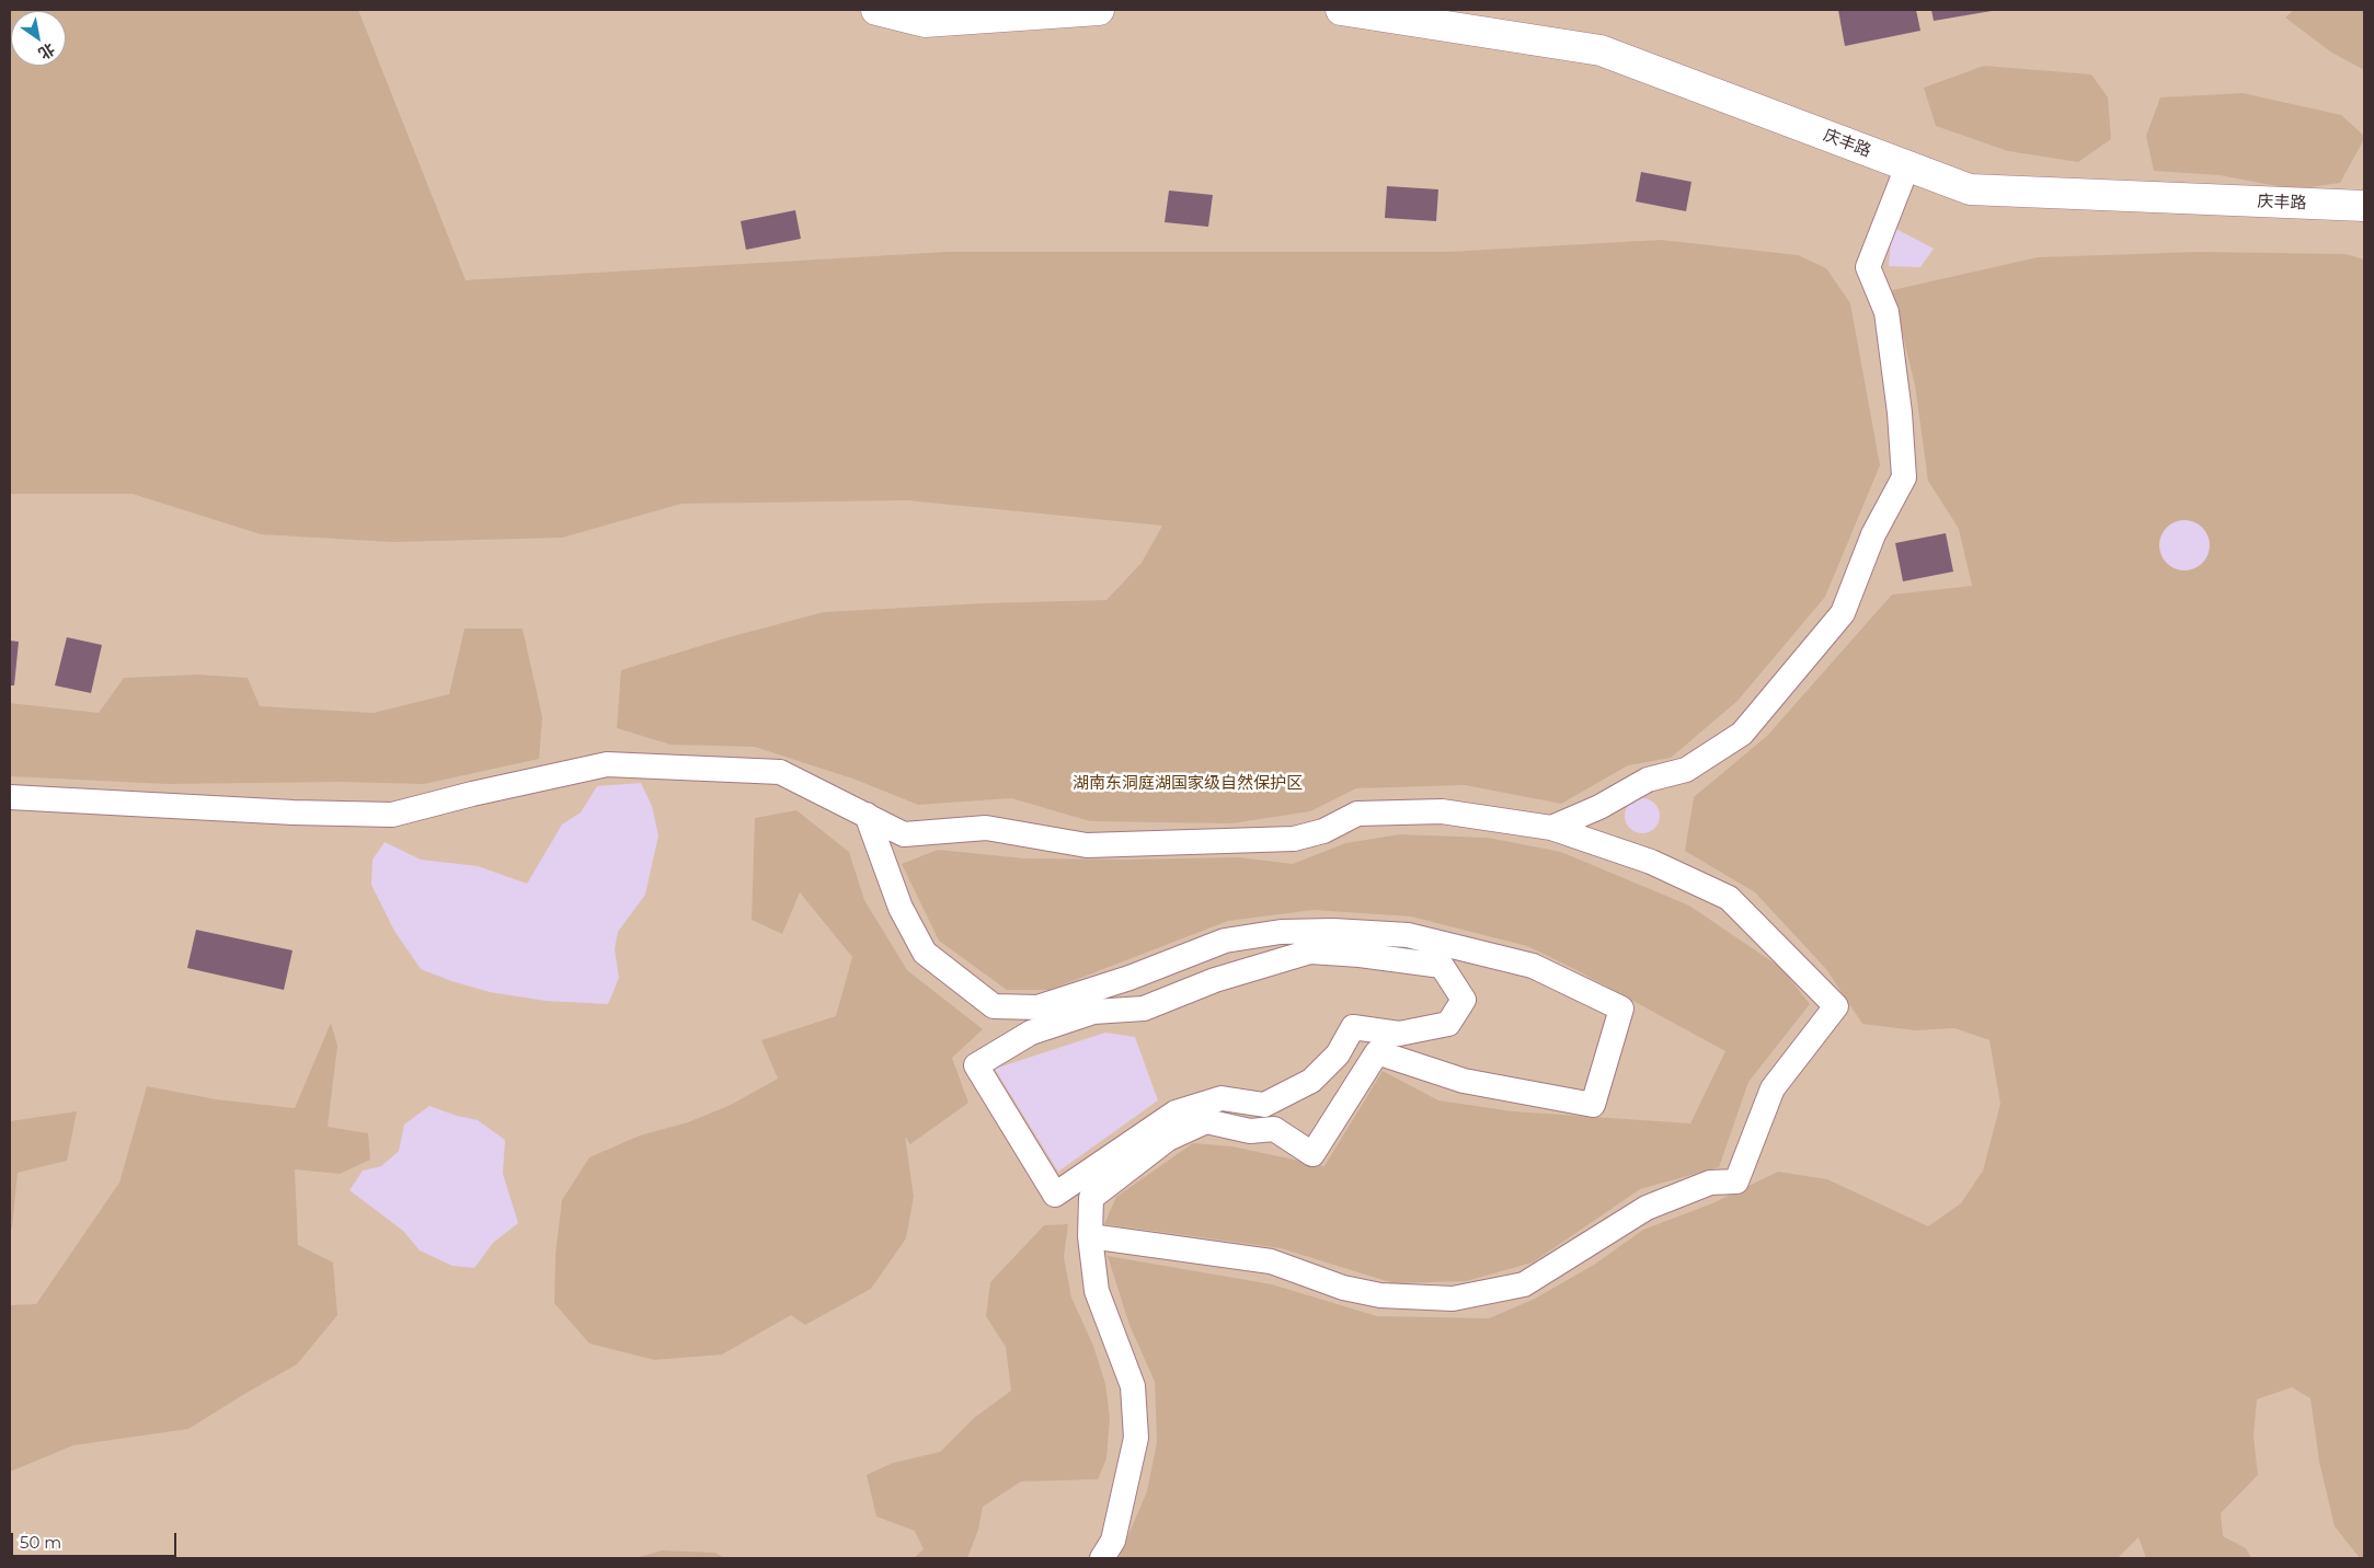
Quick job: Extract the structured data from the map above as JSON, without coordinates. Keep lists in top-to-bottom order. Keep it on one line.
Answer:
{"streets":{"street":["庆丰路"]},"parks":["湖南东洞庭湖国家级自然保护区"],"scale_bar":"50 m","north":"bottom right"}
